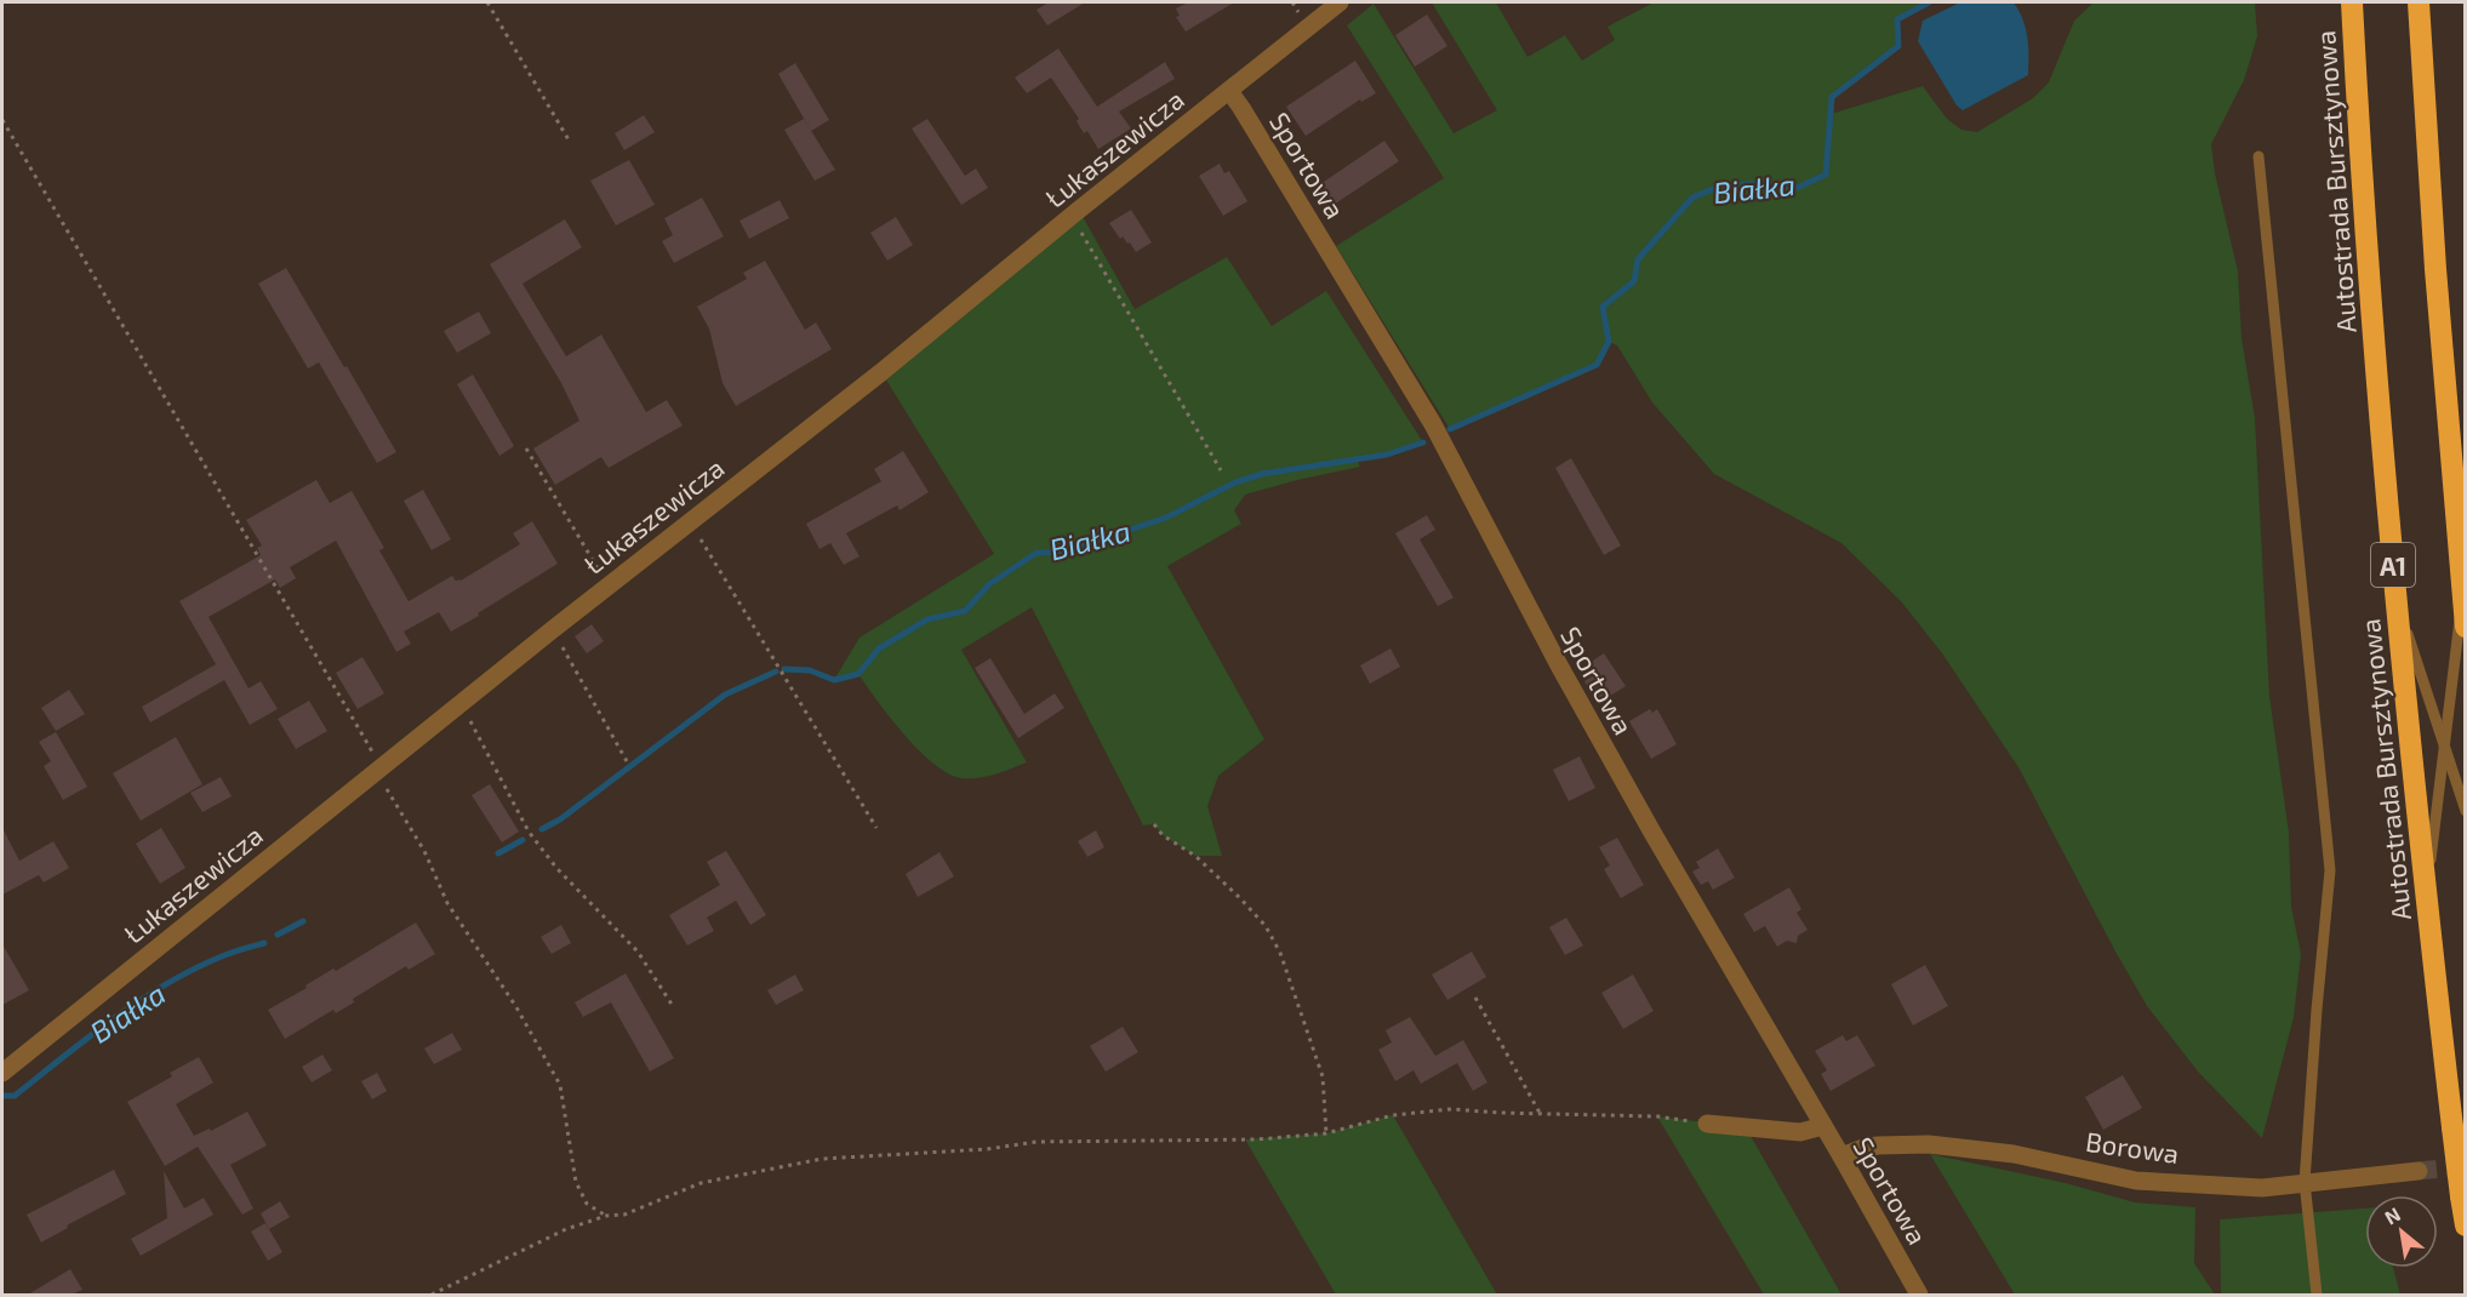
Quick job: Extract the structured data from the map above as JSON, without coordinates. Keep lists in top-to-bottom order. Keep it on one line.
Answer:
{"streets":{"highway":["Autostrada Bursztynowa","A1"],"street":["Łukaszewicza","Sportowa","Borowa"]},"crossings":[["Łukaszewicza","Sportowa"],["Sportowa","Borowa"]],"water":["Białka"],"north":"top left"}
